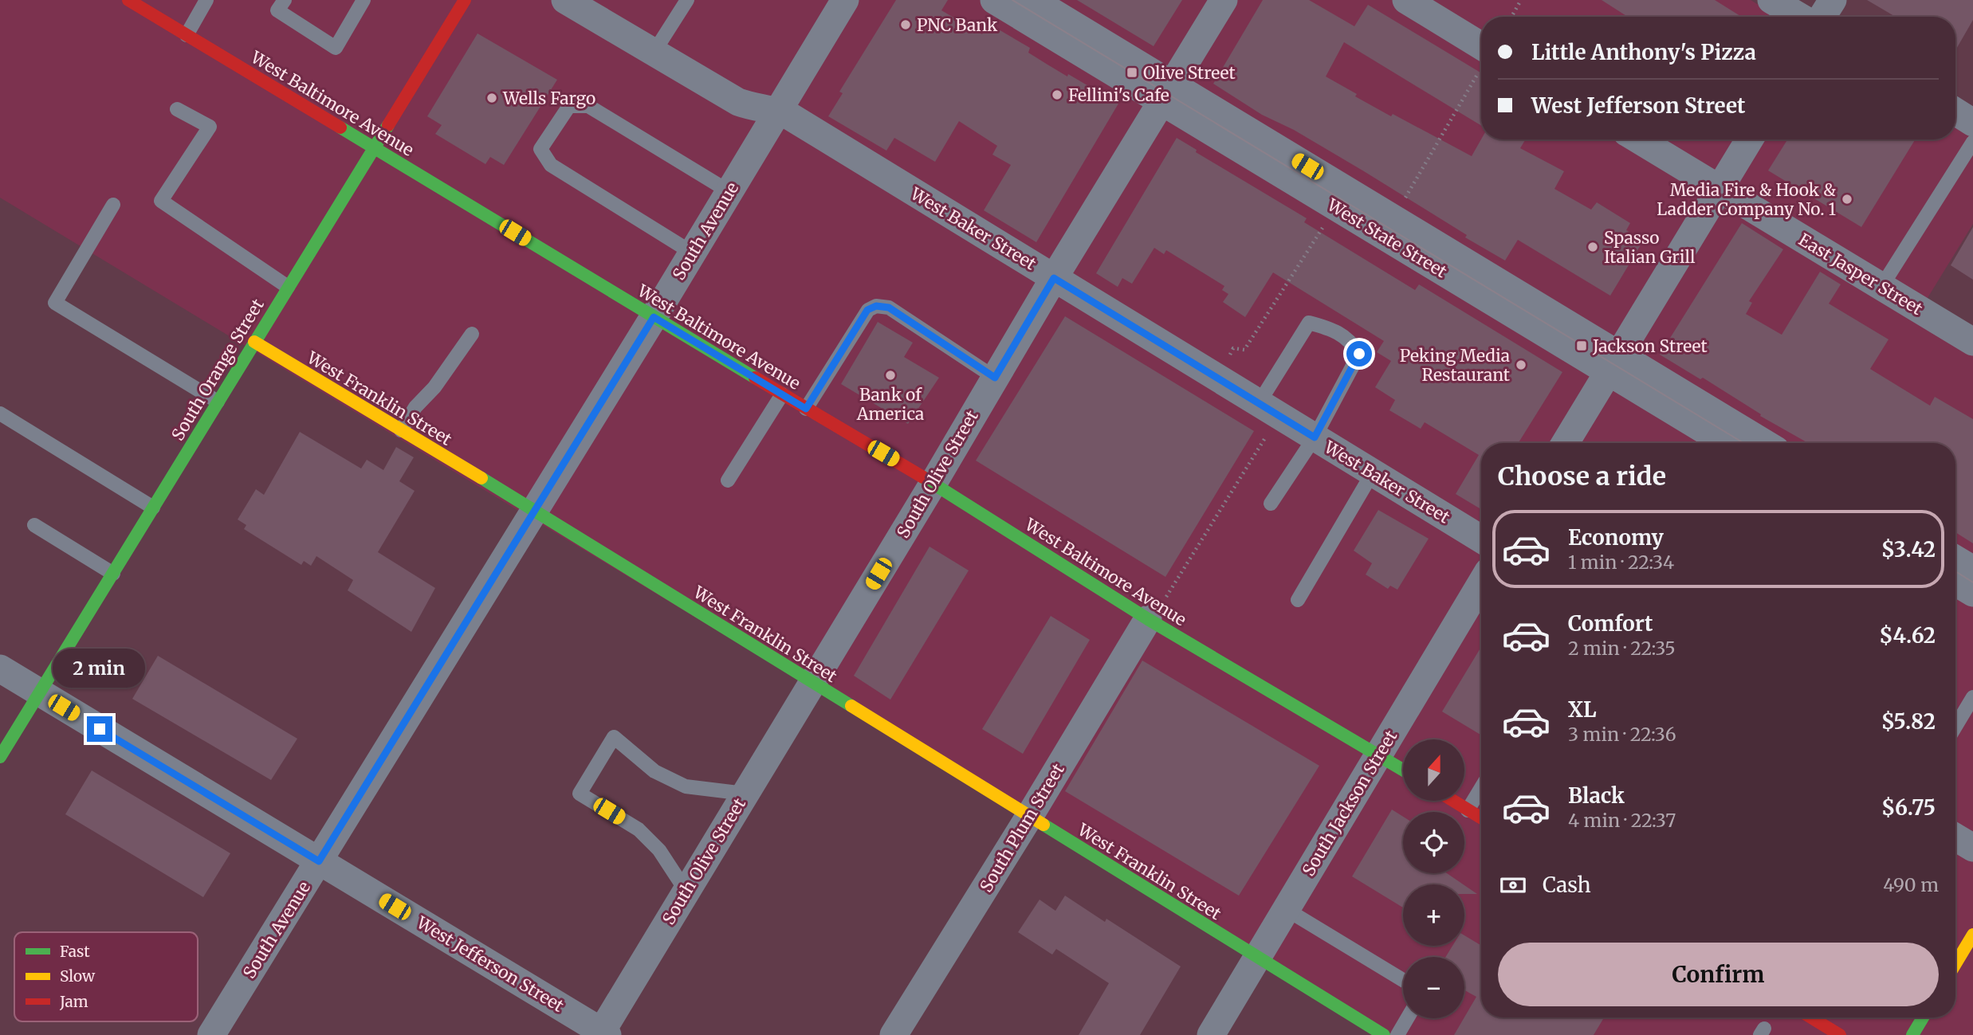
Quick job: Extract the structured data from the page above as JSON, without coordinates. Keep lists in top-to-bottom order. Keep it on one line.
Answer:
{"streets":{"main road":["West Baltimore Avenue","South Orange Street","West Franklin Street"],"street":["West Baker Street","South Avenue","West State Street","East Jasper Street","South Olive Street","South Jackson Street","South Plum Street","West Jefferson Street"]},"crossings":[["West Baltimore Avenue","South Avenue"],["West Baltimore Avenue","South Orange Street"],["West Baltimore Avenue","South Olive Street"],["West Baltimore Avenue","South Jackson Street"],["West Baltimore Avenue","South Plum Street"],["West Baker Street","South Avenue"],["West Baker Street","South Olive Street"],["South Avenue","West Franklin Street"],["South Avenue","West Jefferson Street"],["West State Street","South Olive Street"],["South Orange Street","West Franklin Street"],["South Orange Street","West Jefferson Street"],["West Franklin Street","South Olive Street"],["West Franklin Street","South Jackson Street"],["West Franklin Street","South Plum Street"],["South Olive Street","West Jefferson Street"]],"places":{"other":["PNC Bank","Fellini's Cafe","Wells Fargo","Media Fire & Hook & Ladder Company No. 1","Spasso Italian Grill","Peking Media Restaurant","Bank of America"],"transit":["Olive Street","Jackson Street"]},"legend":["Fast","Slow","Jam"],"north":"top","page":{"banner":["Little Anthony's Pizza","West Jefferson Street"],"heading":"Choose a ride","list":[{"name":"Economy","note":"1 min · 22:34","value":"$3.42"},{"name":"Comfort","note":"2 min · 22:35","value":"$4.62"},{"name":"XL","note":"3 min · 22:36","value":"$5.82"},{"name":"Black","note":"4 min · 22:37","value":"$6.75"}],"bubble":"2 min","map_buttons":["+","−"],"pay":["Cash","490 m"],"buttons":"Confirm"}}
